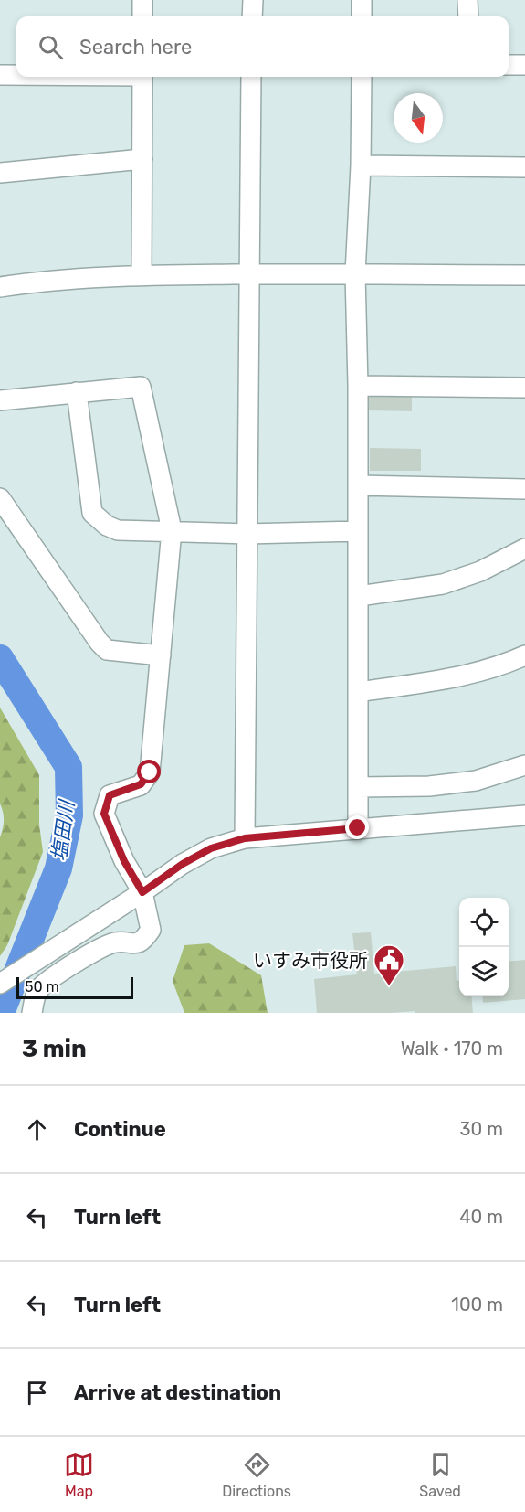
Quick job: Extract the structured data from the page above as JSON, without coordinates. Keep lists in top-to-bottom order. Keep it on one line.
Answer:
{"water":["塩田川"],"places":{"public building":["いすみ市役所"]},"scale_bar":"50 m","north":"bottom","page":{"search":"Search here","scale":"50 m","heading":["3 min","Walk · 170 m"],"list":[["Continue","30 m"],["Turn left","40 m"],["Turn left","100 m"],"Arrive at destination"],"nav":["Map","Directions","Saved"]}}
